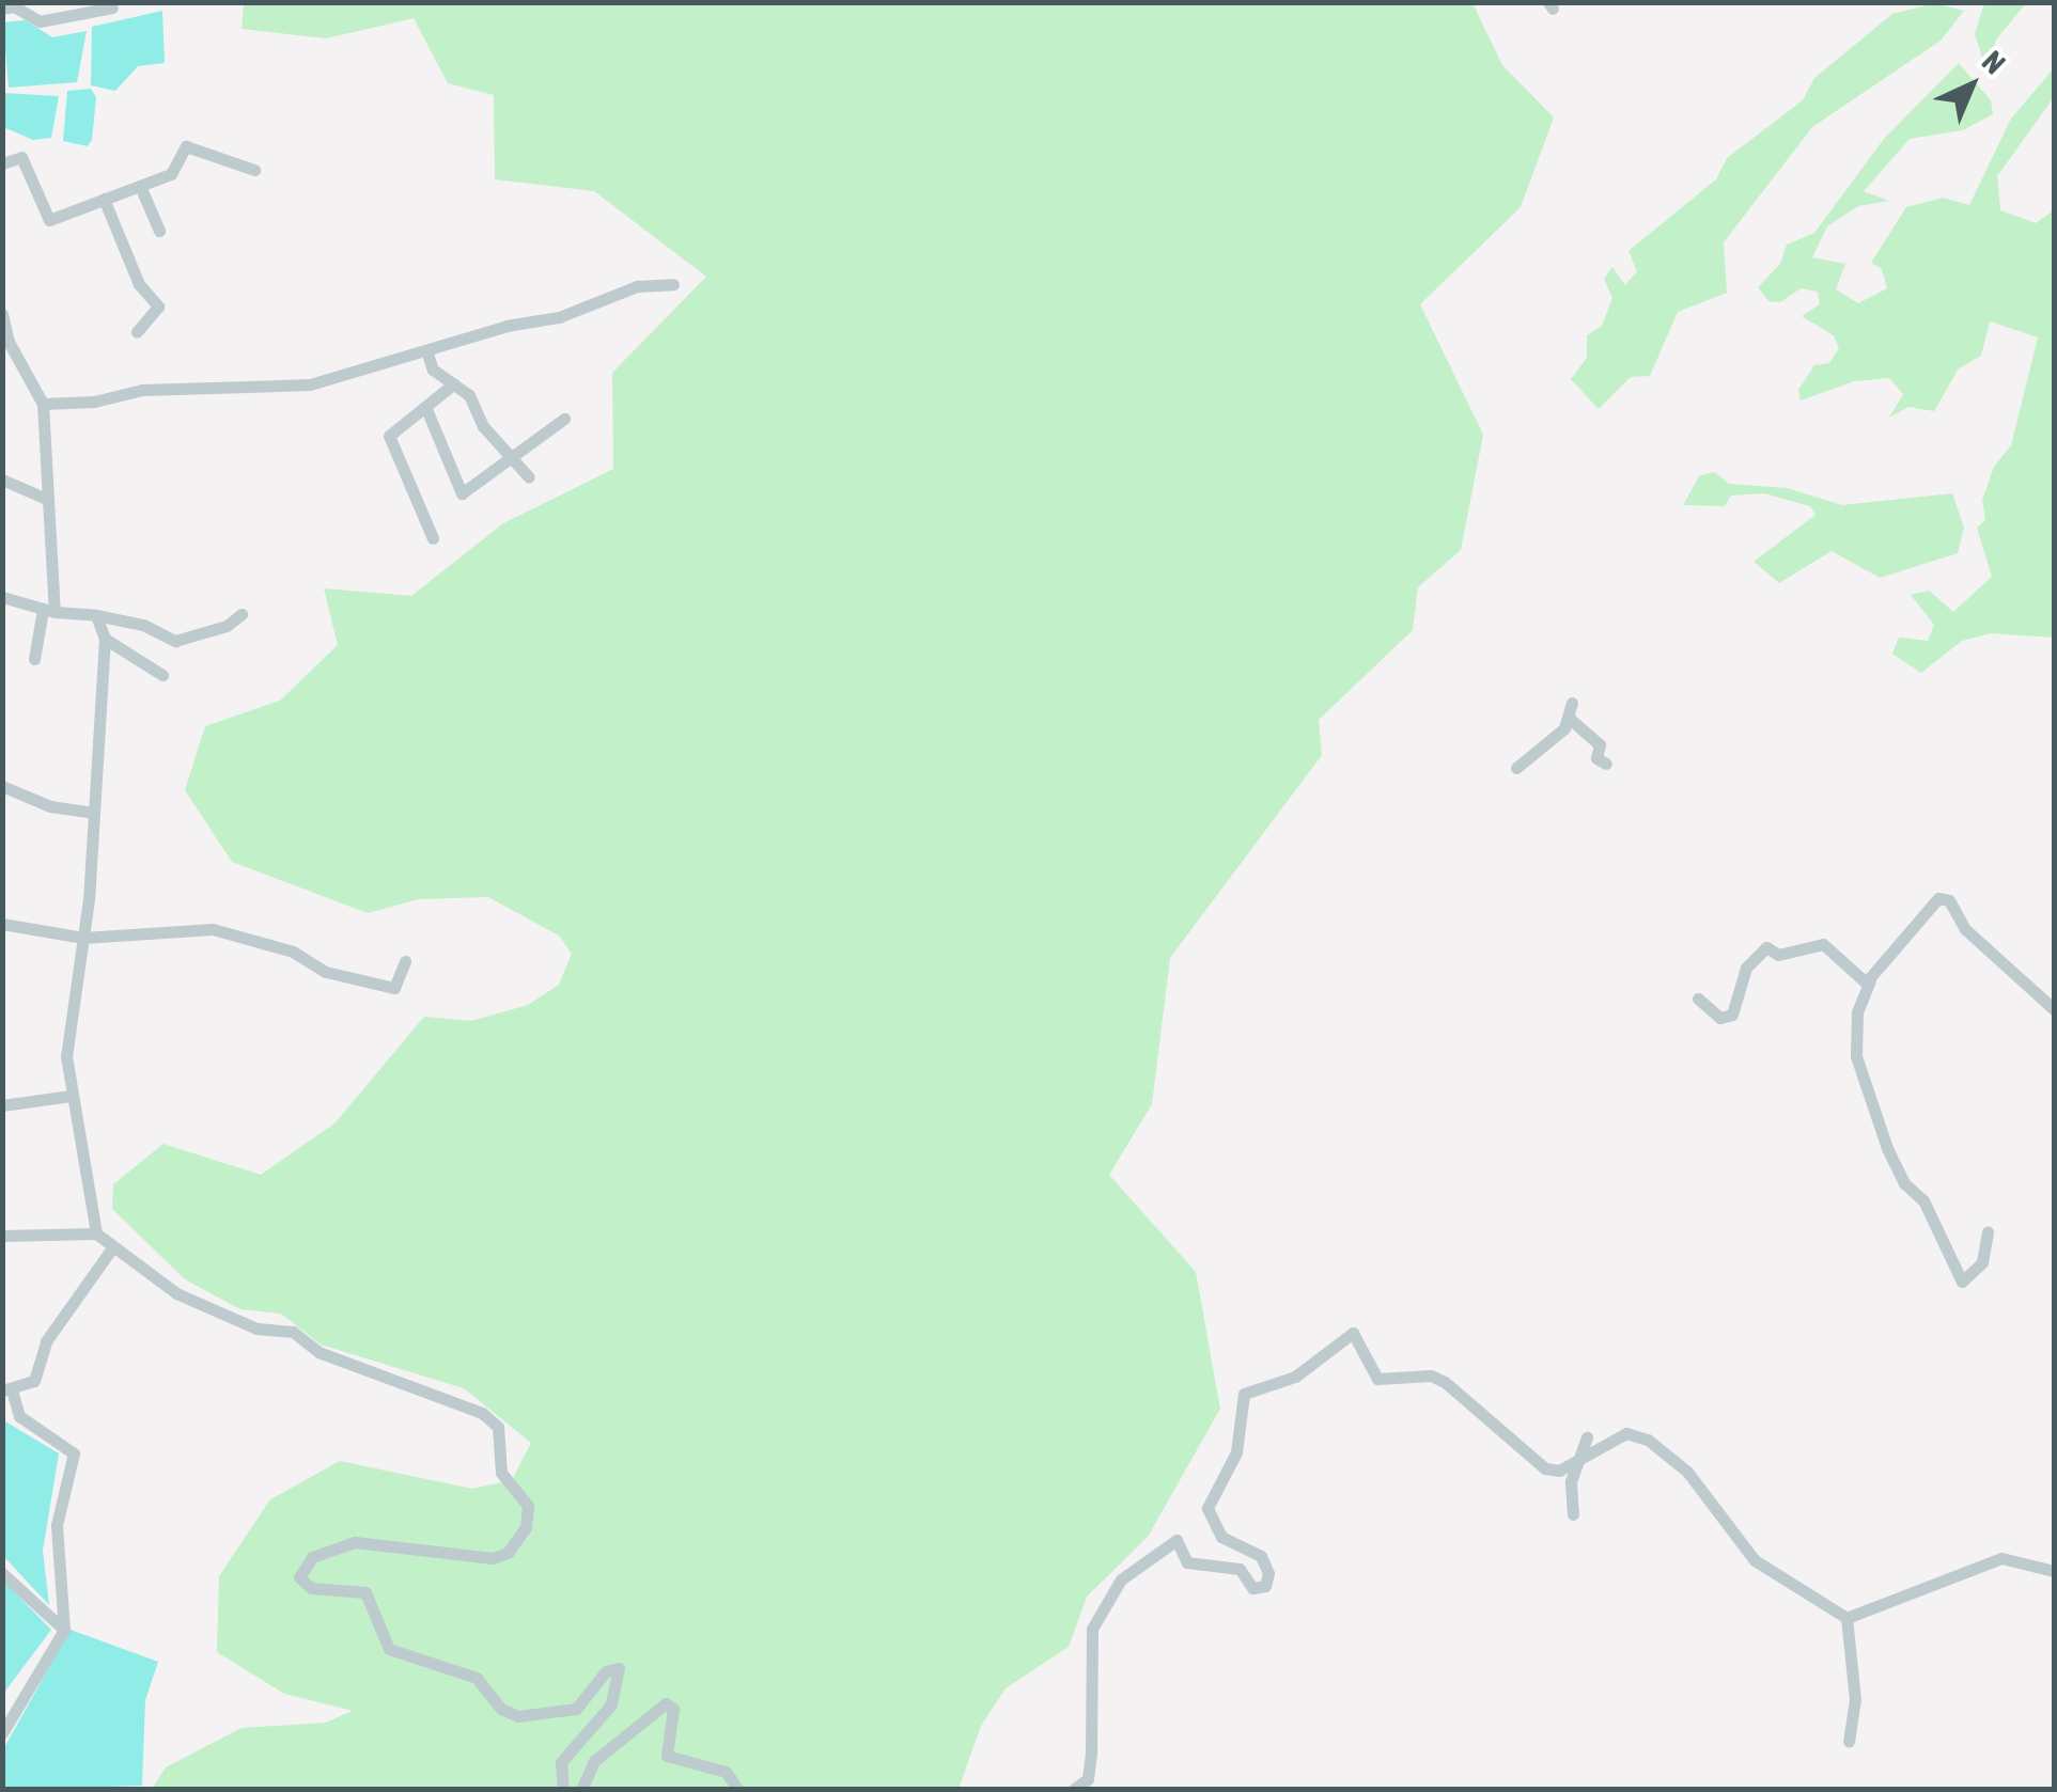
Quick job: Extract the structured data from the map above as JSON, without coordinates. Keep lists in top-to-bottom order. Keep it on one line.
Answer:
{"north":"top right"}
